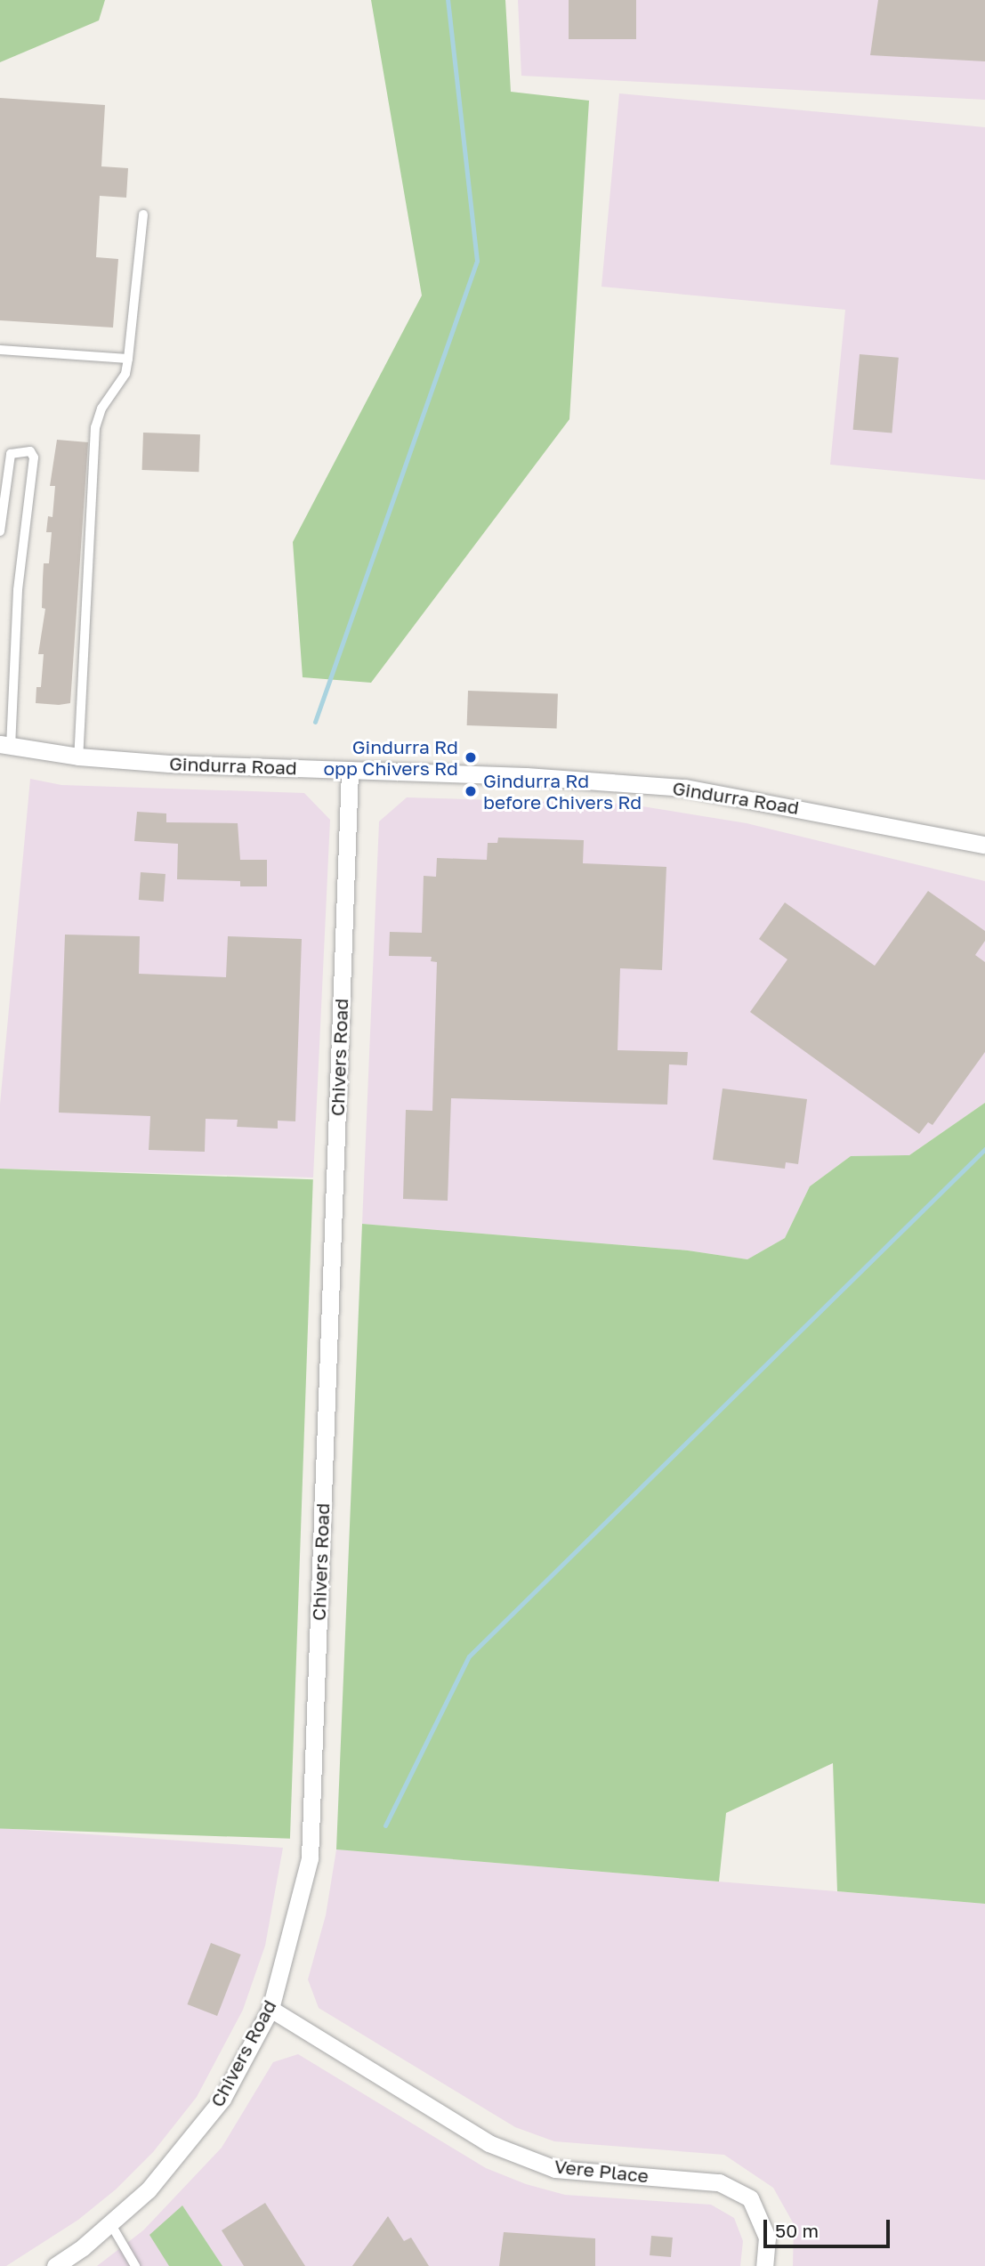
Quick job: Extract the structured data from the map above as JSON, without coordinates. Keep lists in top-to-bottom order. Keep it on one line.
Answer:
{"streets":{"street":["Gindurra Road","Chivers Road","Vere Place"]},"crossings":[["Gindurra Road","Chivers Road"],["Chivers Road","Vere Place"]],"places":["Gindurra Rd opp Chivers Rd","Gindurra Rd before Chivers Rd"],"scale_bar":"50 m"}
